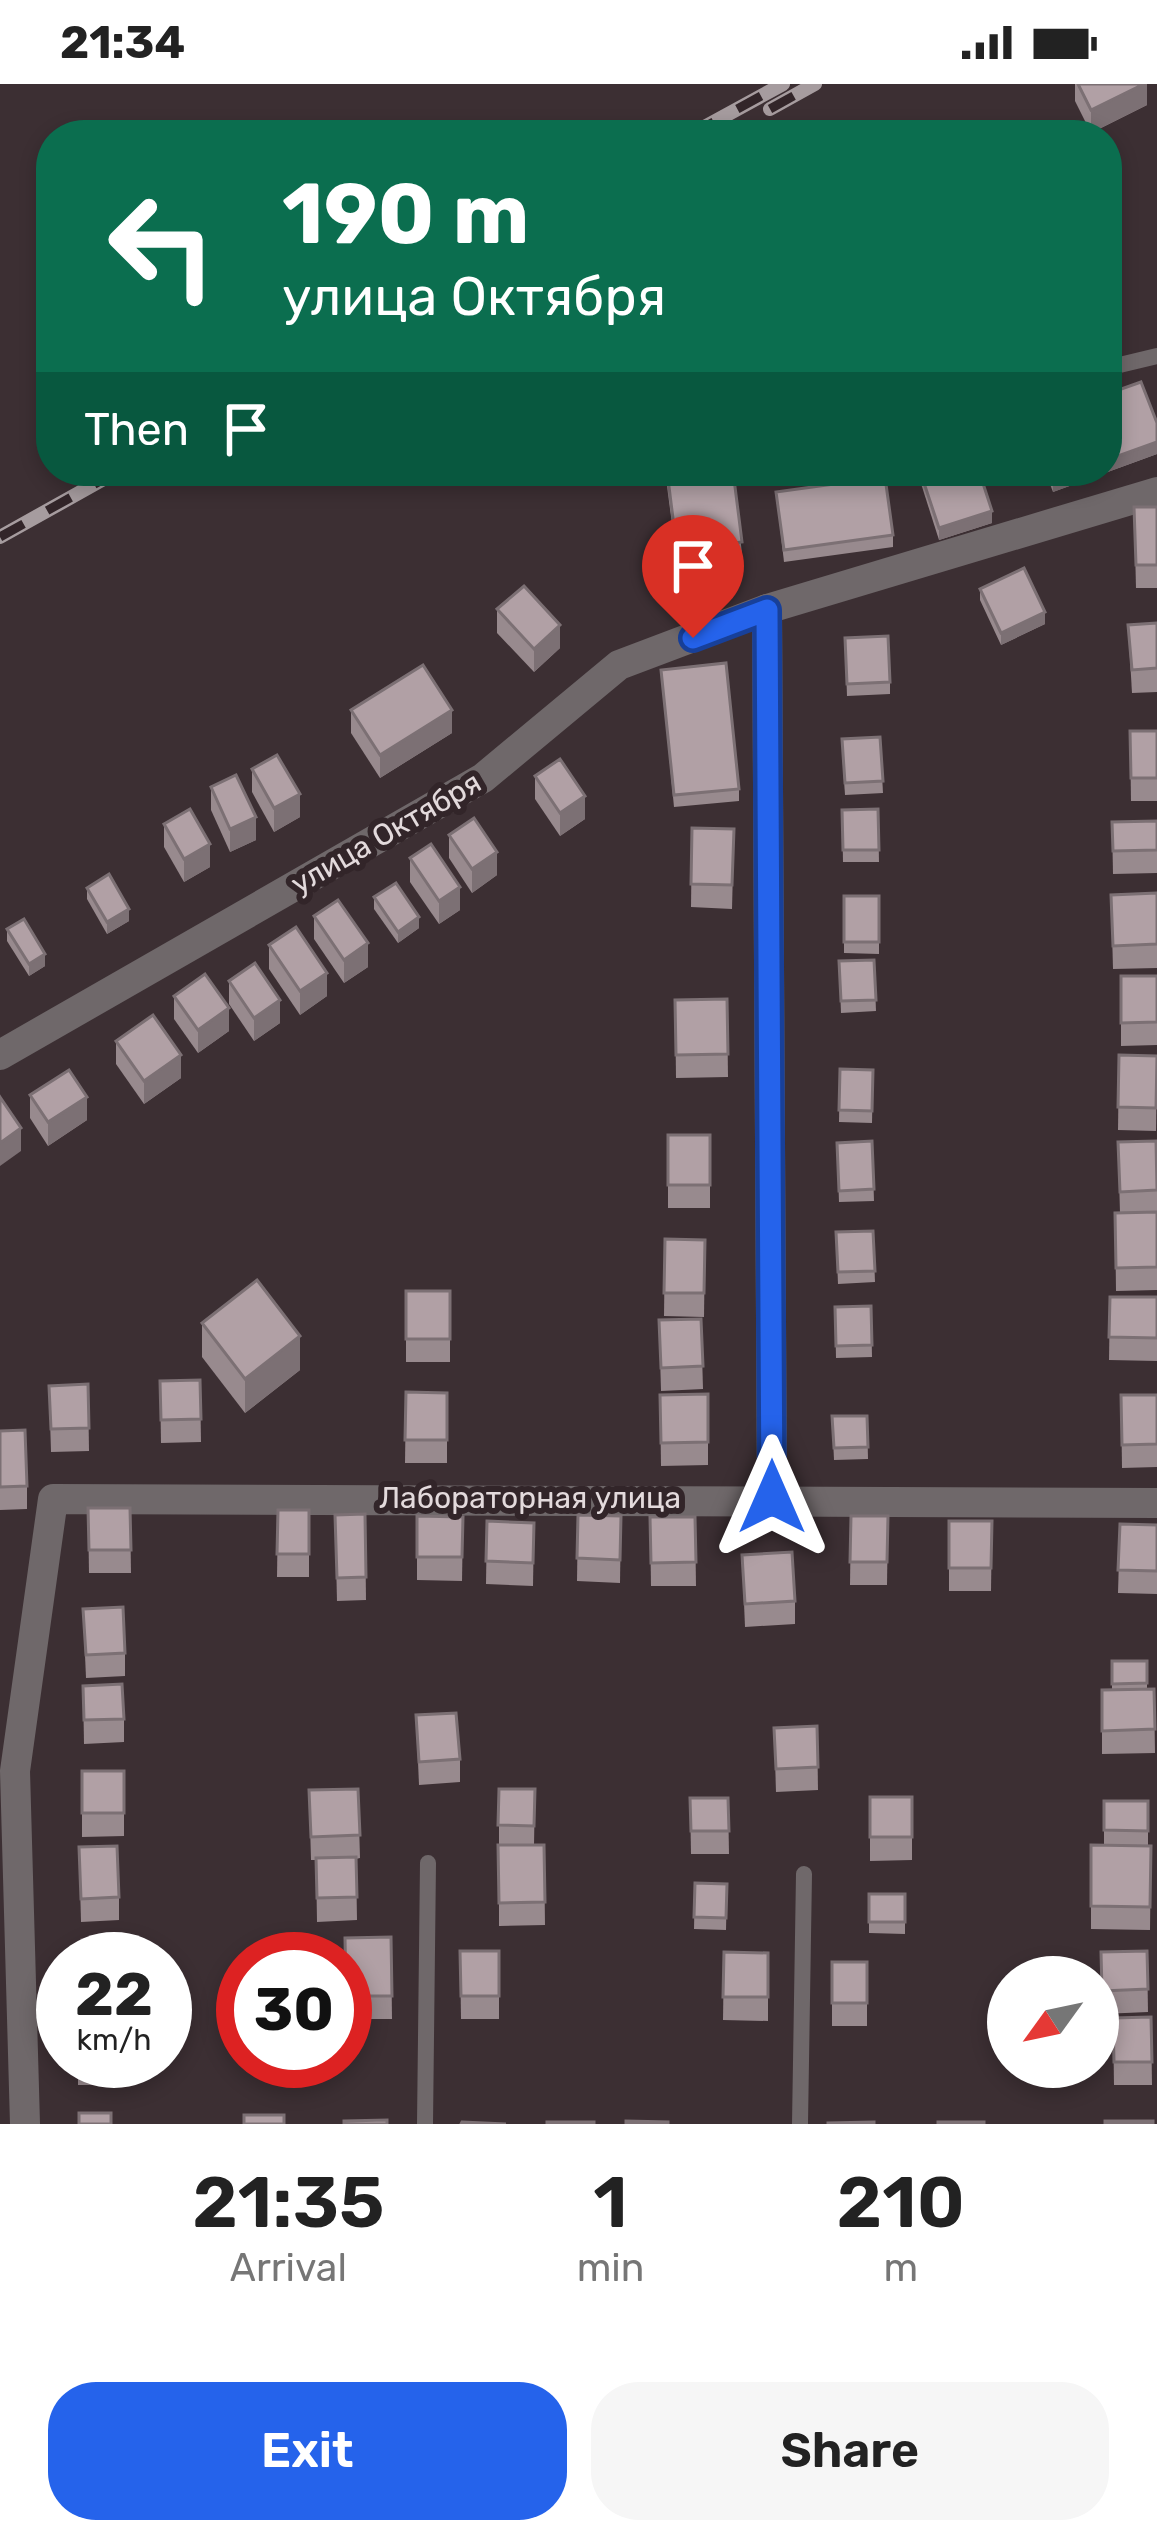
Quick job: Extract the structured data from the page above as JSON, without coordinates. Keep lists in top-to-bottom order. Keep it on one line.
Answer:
{"streets":{"street":["улица Октября","Лабораторная улица"]},"north":"bottom left","page":{"status":"21:34","turn":["190 m","улица Октября"],"then":"Then","speed":"22 km/h","limit":"30","eta":["21:35","Arrival","1","min","210","m"],"buttons":["Exit","Share"]}}
